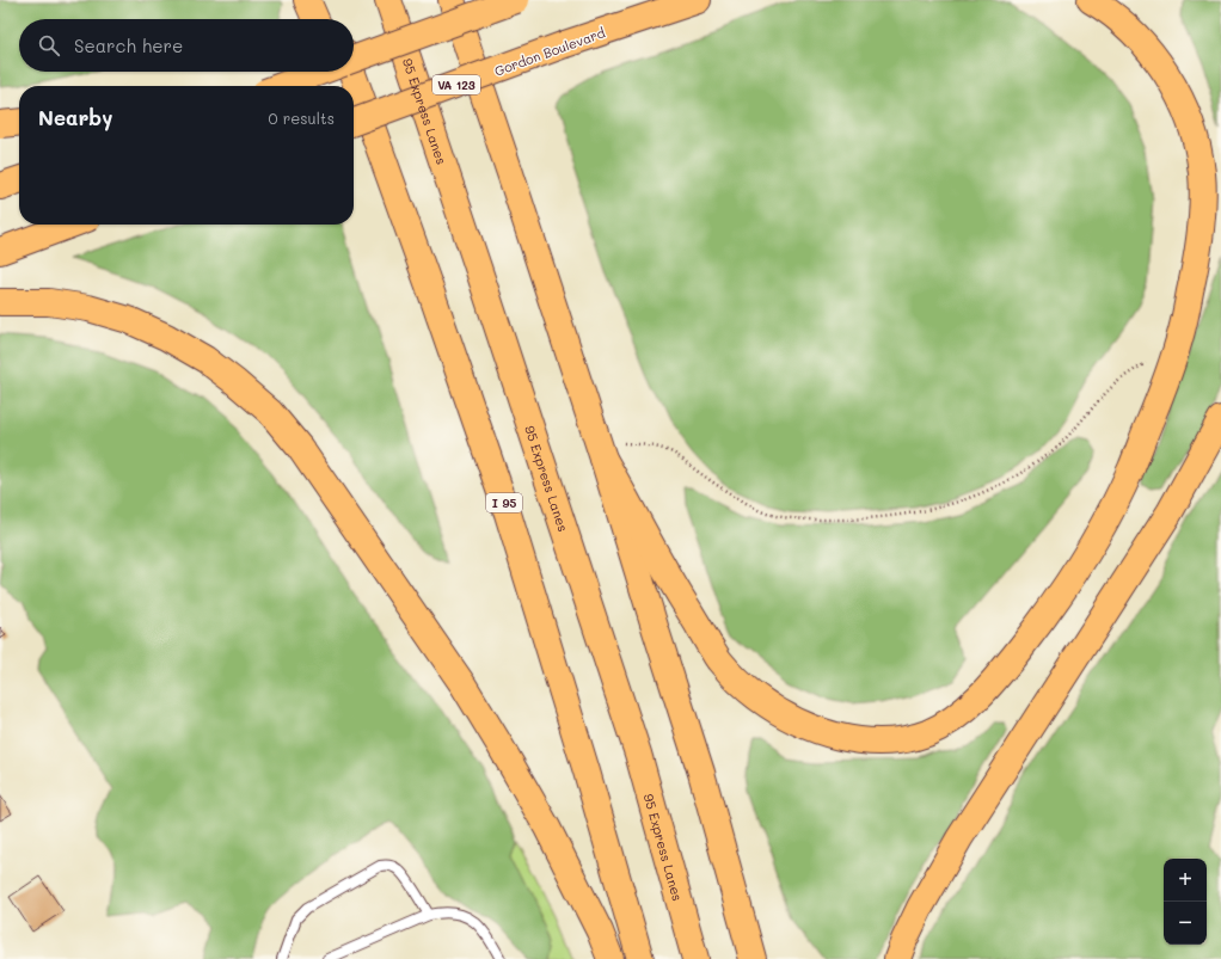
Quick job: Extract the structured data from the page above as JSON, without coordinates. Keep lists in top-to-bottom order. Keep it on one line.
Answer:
{"streets":{"highway":["Gordon Boulevard","VA 123","95 Express Lanes","I 95"]},"page":{"search":"Search here","heading":["Nearby","0 results"],"map_buttons":["+","−"]}}
